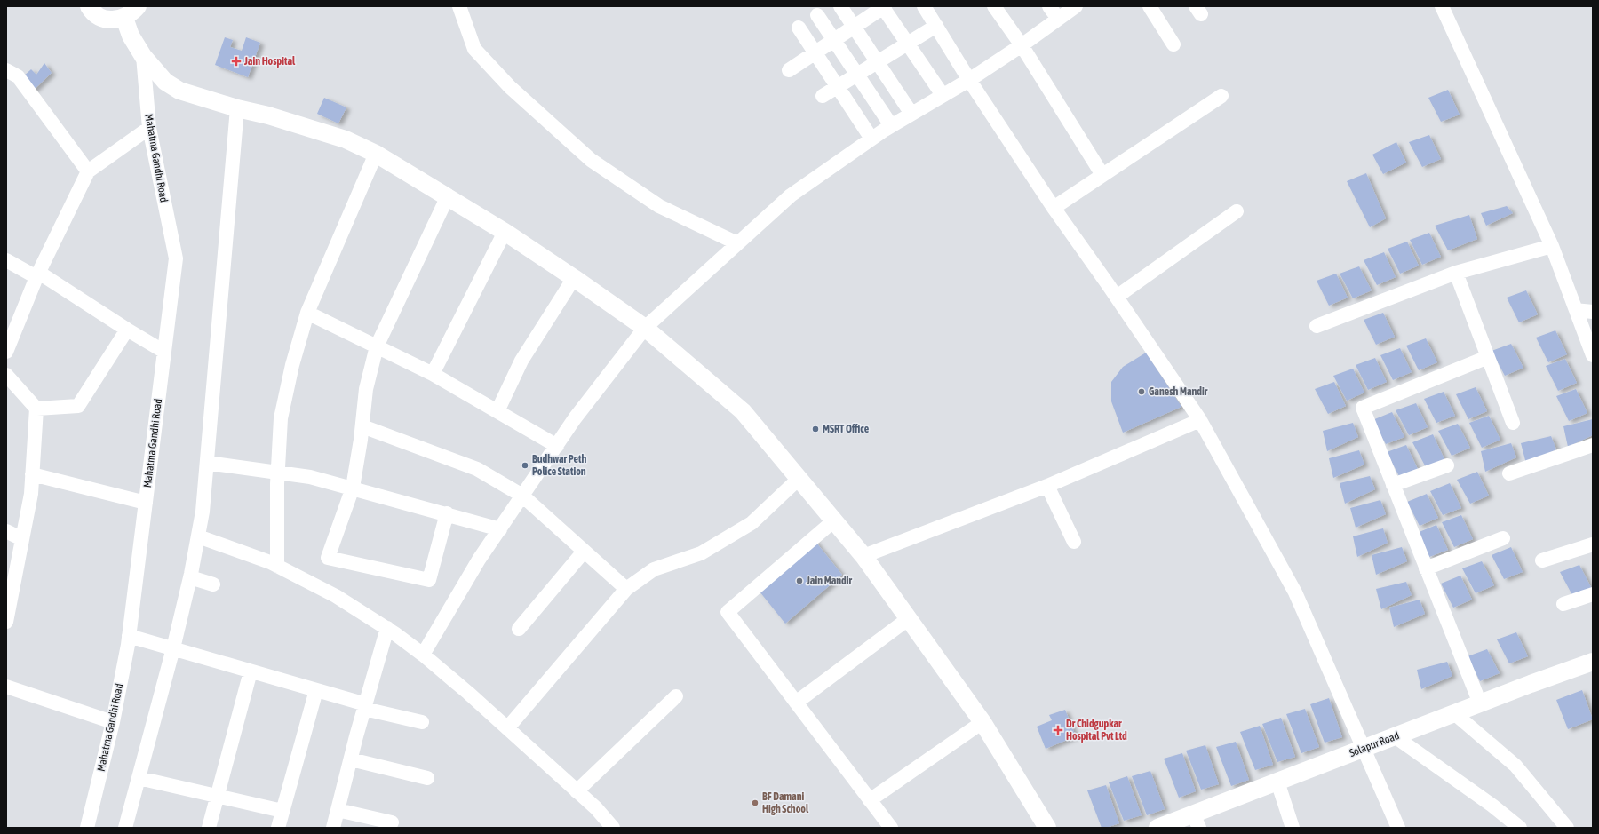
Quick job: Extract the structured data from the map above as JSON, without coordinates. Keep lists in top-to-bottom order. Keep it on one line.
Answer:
{"streets":{"main road":["Solapur Road"],"street":["Mahatma Gandhi Road"]},"places":{"health":["Jain Hospital","Dr Chidgupkar Hospital Pvt Ltd"],"other":["Ganesh Mandir","MSRT Office","Budhwar Peth Police Station","Jain Mandir","BF Damani High School"]}}
